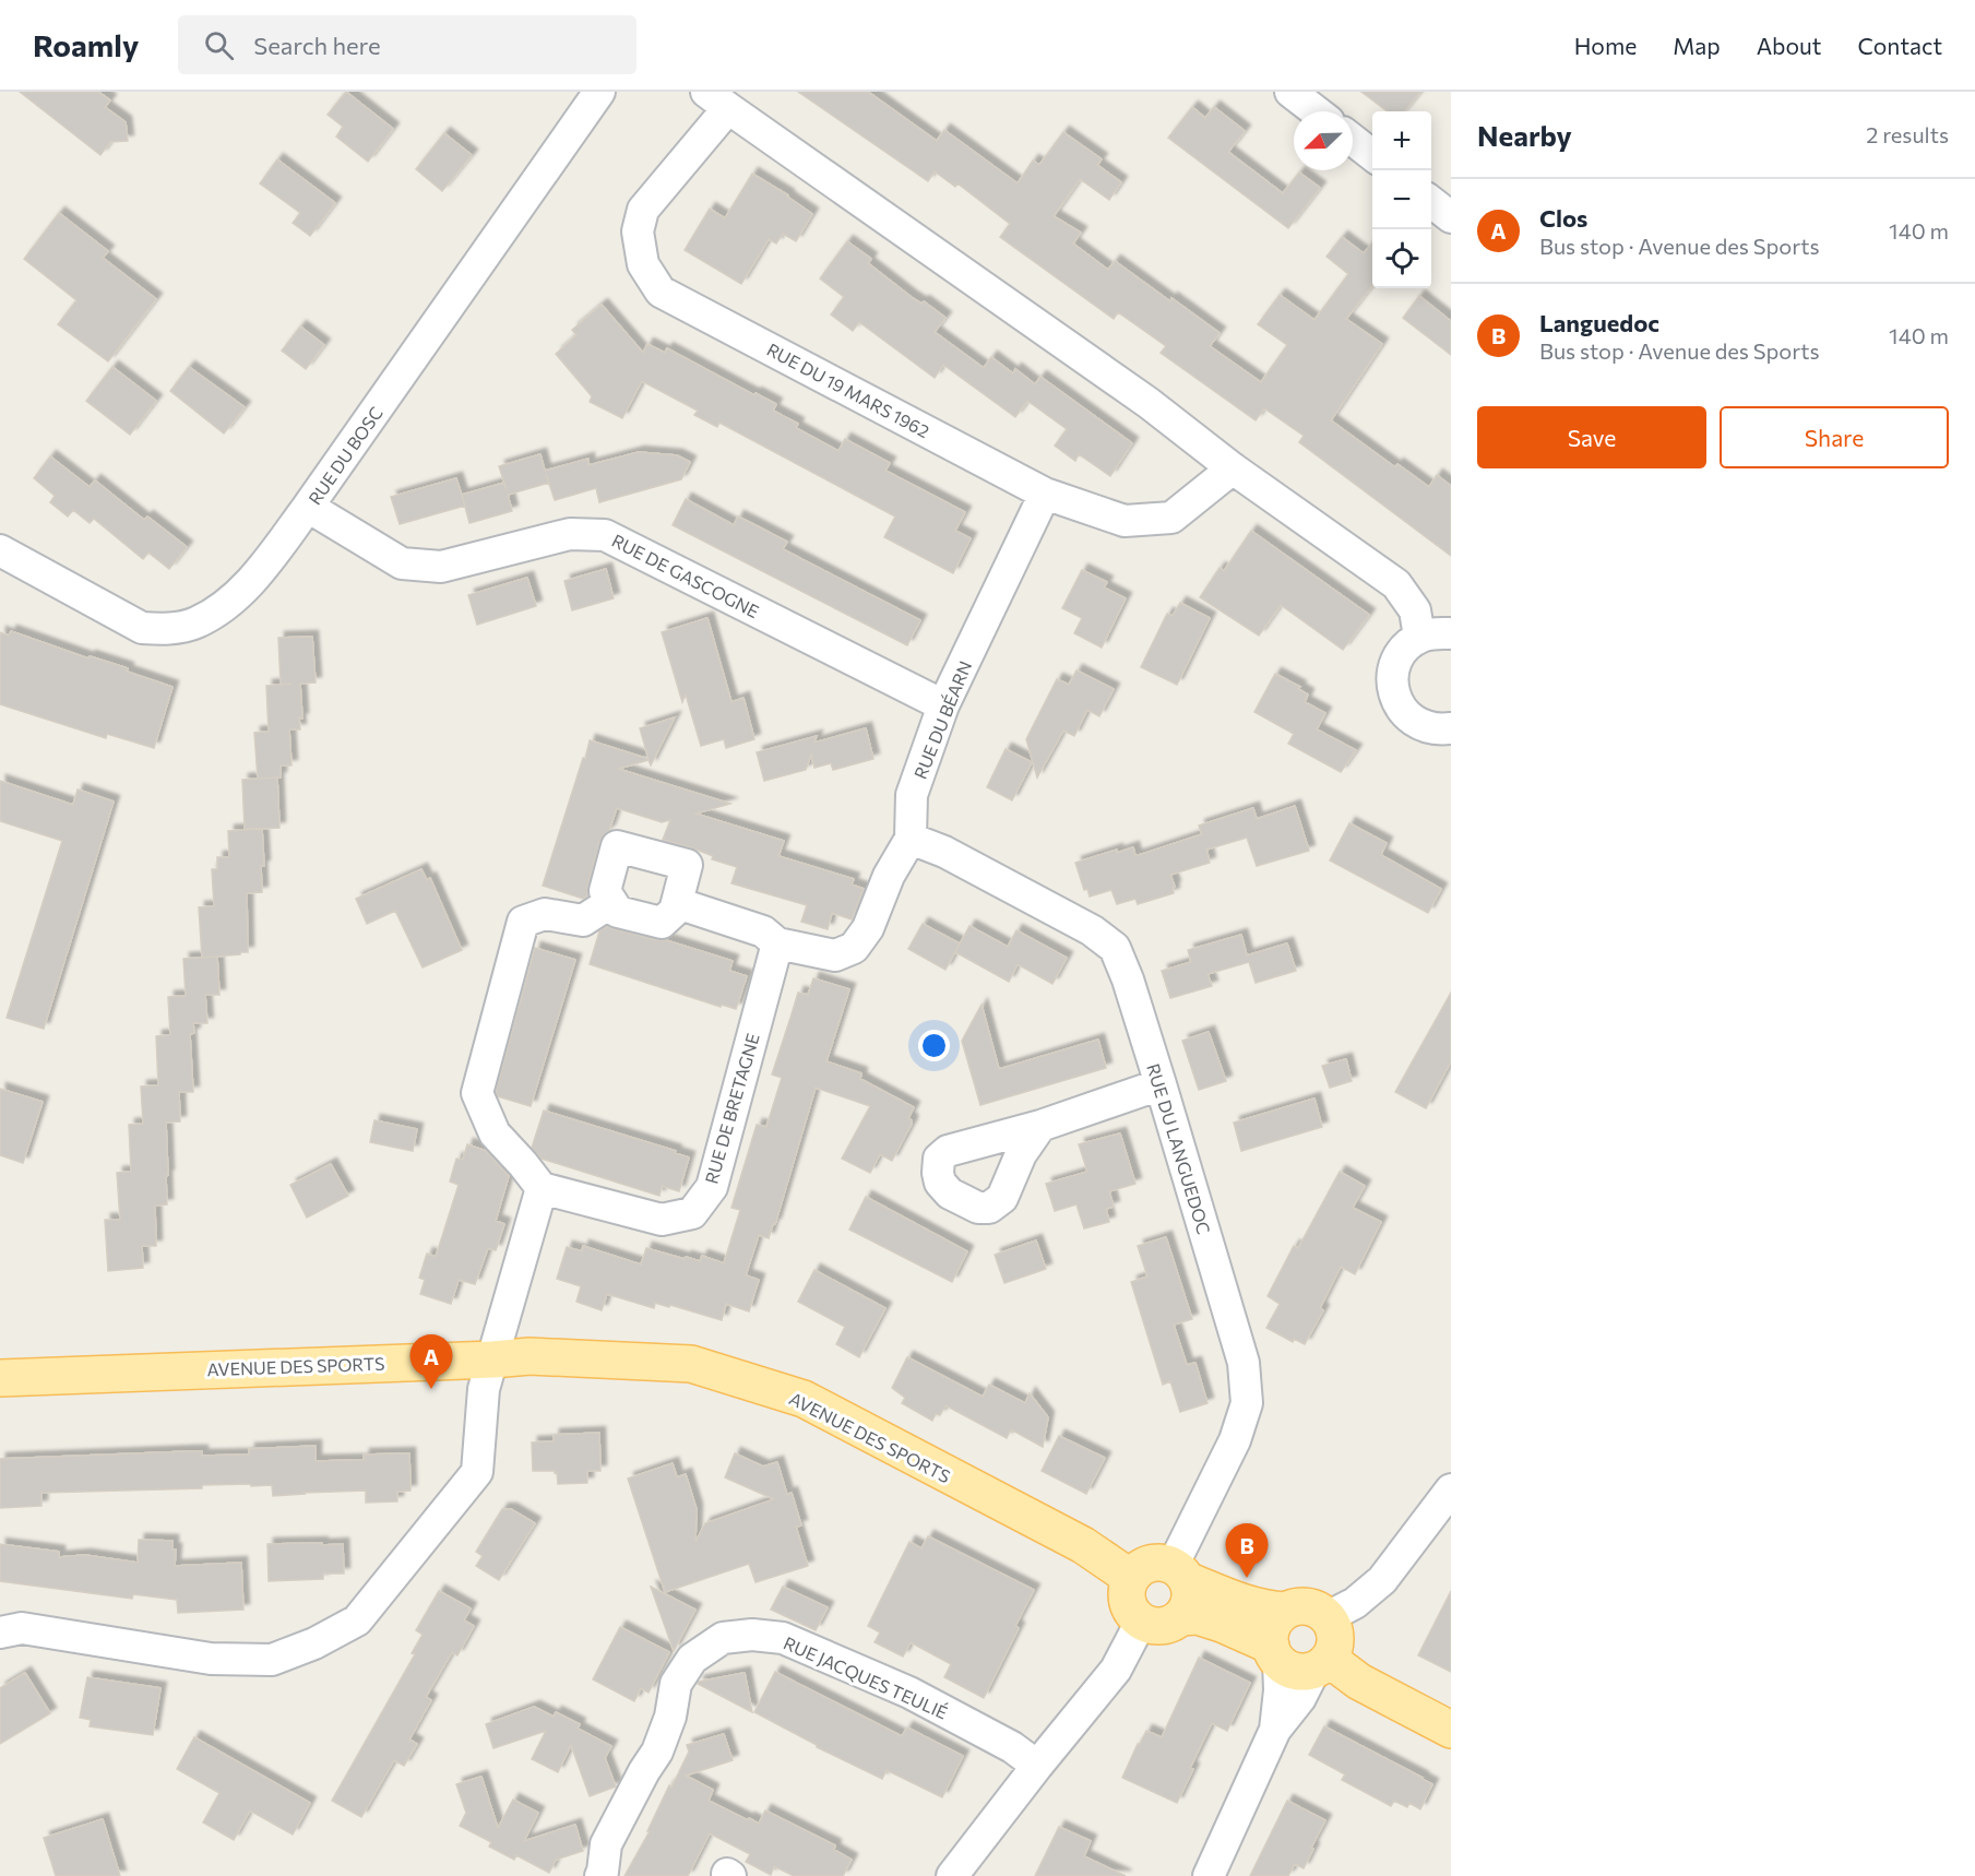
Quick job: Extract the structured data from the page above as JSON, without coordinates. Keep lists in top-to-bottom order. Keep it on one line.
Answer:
{"streets":{"main road":["AVENUE DES SPORTS"],"street":["RUE DU 19 MARS 1962","RUE DU BOSC","RUE DE GASCOGNE","RUE DU BÉARN","RUE DE BRETAGNE","RUE DU LANGUEDOC","RUE JACQUES TEULIÉ"]},"crossings":[["RUE DU 19 MARS 1962","RUE DU BÉARN"],["RUE DU BOSC","RUE DE GASCOGNE"],["RUE DE GASCOGNE","RUE DU BÉARN"],["RUE DU BÉARN","RUE DE BRETAGNE"],["RUE DU BÉARN","RUE DU LANGUEDOC"],["RUE DU LANGUEDOC","AVENUE DES SPORTS"]],"north":"bottom left","page":{"header":"Roamly","search":"Search here","nav":["Home","Map","About","Contact"],"heading":["Nearby","2 results"],"map_buttons":["+","−"],"list":[{"mark":"A","name":"Clos","note":"Bus stop · Avenue des Sports","value":"140 m"},{"mark":"B","name":"Languedoc","note":"Bus stop · Avenue des Sports","value":"140 m"}],"buttons":["Save","Share"],"pins":["A","B"]}}
